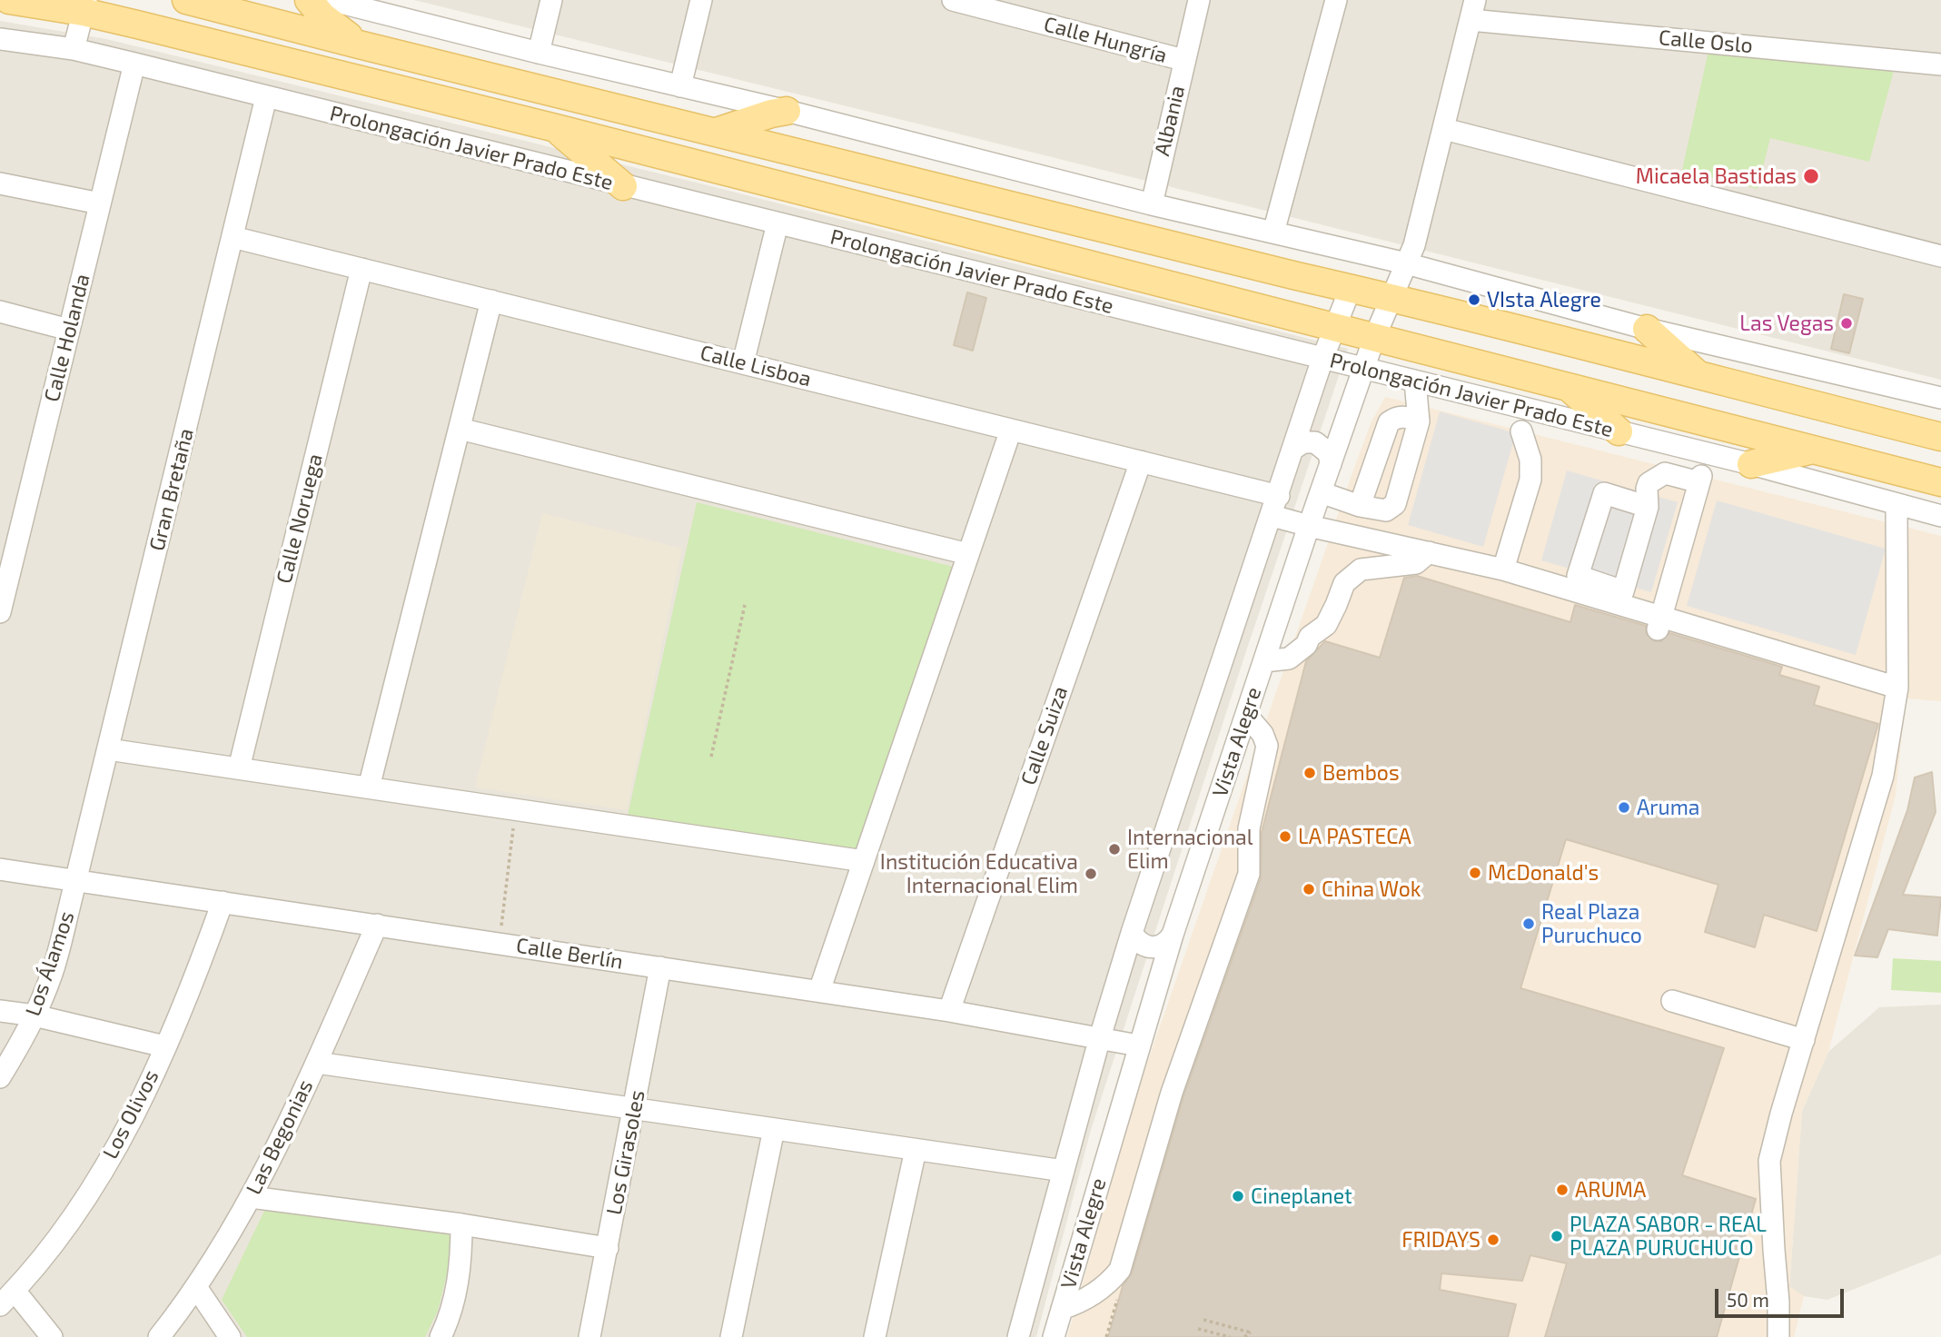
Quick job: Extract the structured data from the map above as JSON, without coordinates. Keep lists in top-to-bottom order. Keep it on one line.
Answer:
{"streets":{"main road":["Prolongación Javier Prado Este"],"street":["Calle Hungría","Calle Oslo","Albania","Calle Holanda","Calle Lisboa","Gran Bretaña","Calle Noruega","Calle Suiza","Vista Alegre","Calle Berlín","Los Álamos","Los Olivos","Las Begonias","Los Girasoles"]},"crossings":[["Calle Hungría","Albania"],["Calle Oslo","Vista Alegre"],["Prolongación Javier Prado Este","Calle Holanda"],["Prolongación Javier Prado Este","Gran Bretaña"],["Prolongación Javier Prado Este","Vista Alegre"],["Calle Lisboa","Gran Bretaña"],["Calle Lisboa","Calle Noruega"],["Calle Lisboa","Calle Suiza"],["Calle Lisboa","Vista Alegre"],["Gran Bretaña","Calle Berlín"],["Gran Bretaña","Los Álamos"],["Calle Suiza","Calle Berlín"],["Vista Alegre","Calle Berlín"],["Calle Berlín","Los Álamos"],["Calle Berlín","Los Olivos"],["Calle Berlín","Las Begonias"],["Calle Berlín","Los Girasoles"]],"places":["Micaela Bastidas","VIsta Alegre","Las Vegas","Bembos","Aruma","LA PASTECA","Internacional Elim","McDonald's","Institución Educativa Internacional Elim","China Wok","Real Plaza Puruchuco","ARUMA","Cineplanet","PLAZA SABOR - REAL PLAZA PURUCHUCO","FRIDAYS"],"scale_bar":"50 m"}
